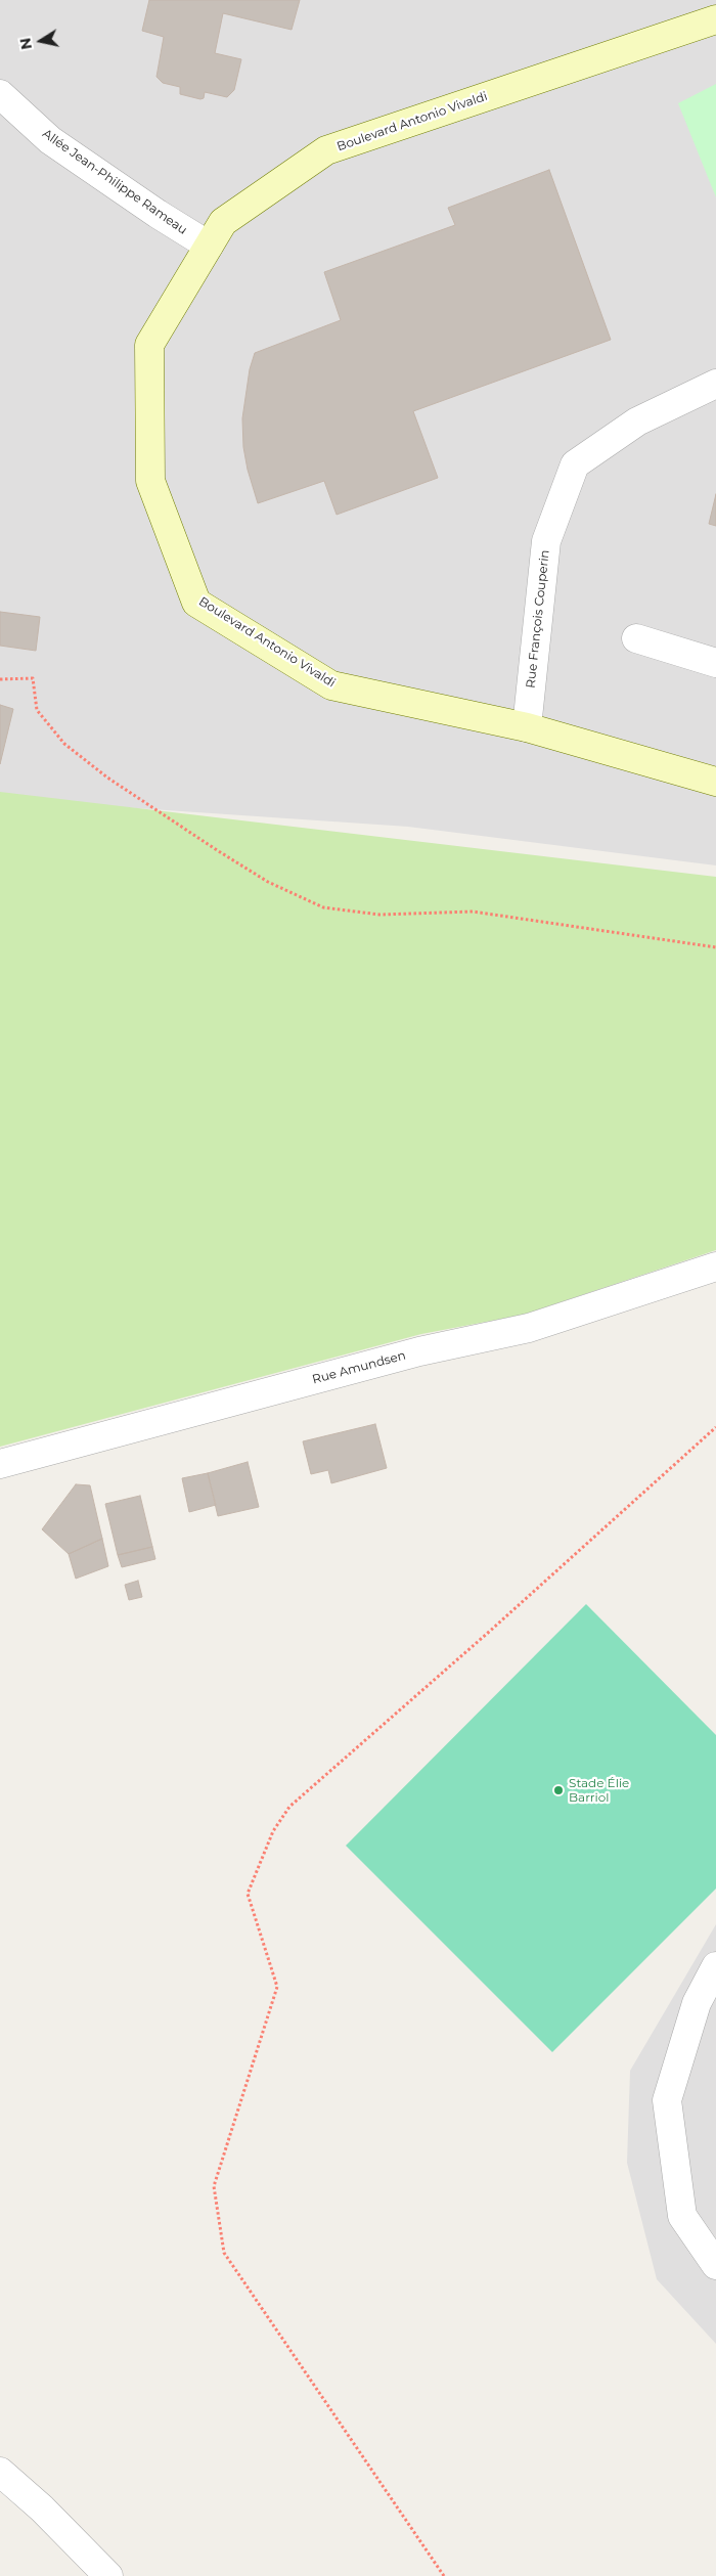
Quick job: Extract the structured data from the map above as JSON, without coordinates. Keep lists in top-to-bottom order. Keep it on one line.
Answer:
{"streets":{"street":["Boulevard Antonio Vivaldi","Allée Jean-Philippe Rameau","Rue François Couperin","Rue Amundsen"]},"crossings":[["Boulevard Antonio Vivaldi","Allée Jean-Philippe Rameau"],["Boulevard Antonio Vivaldi","Rue François Couperin"]],"places":["Stade Élie Barriol"],"north":"left"}
